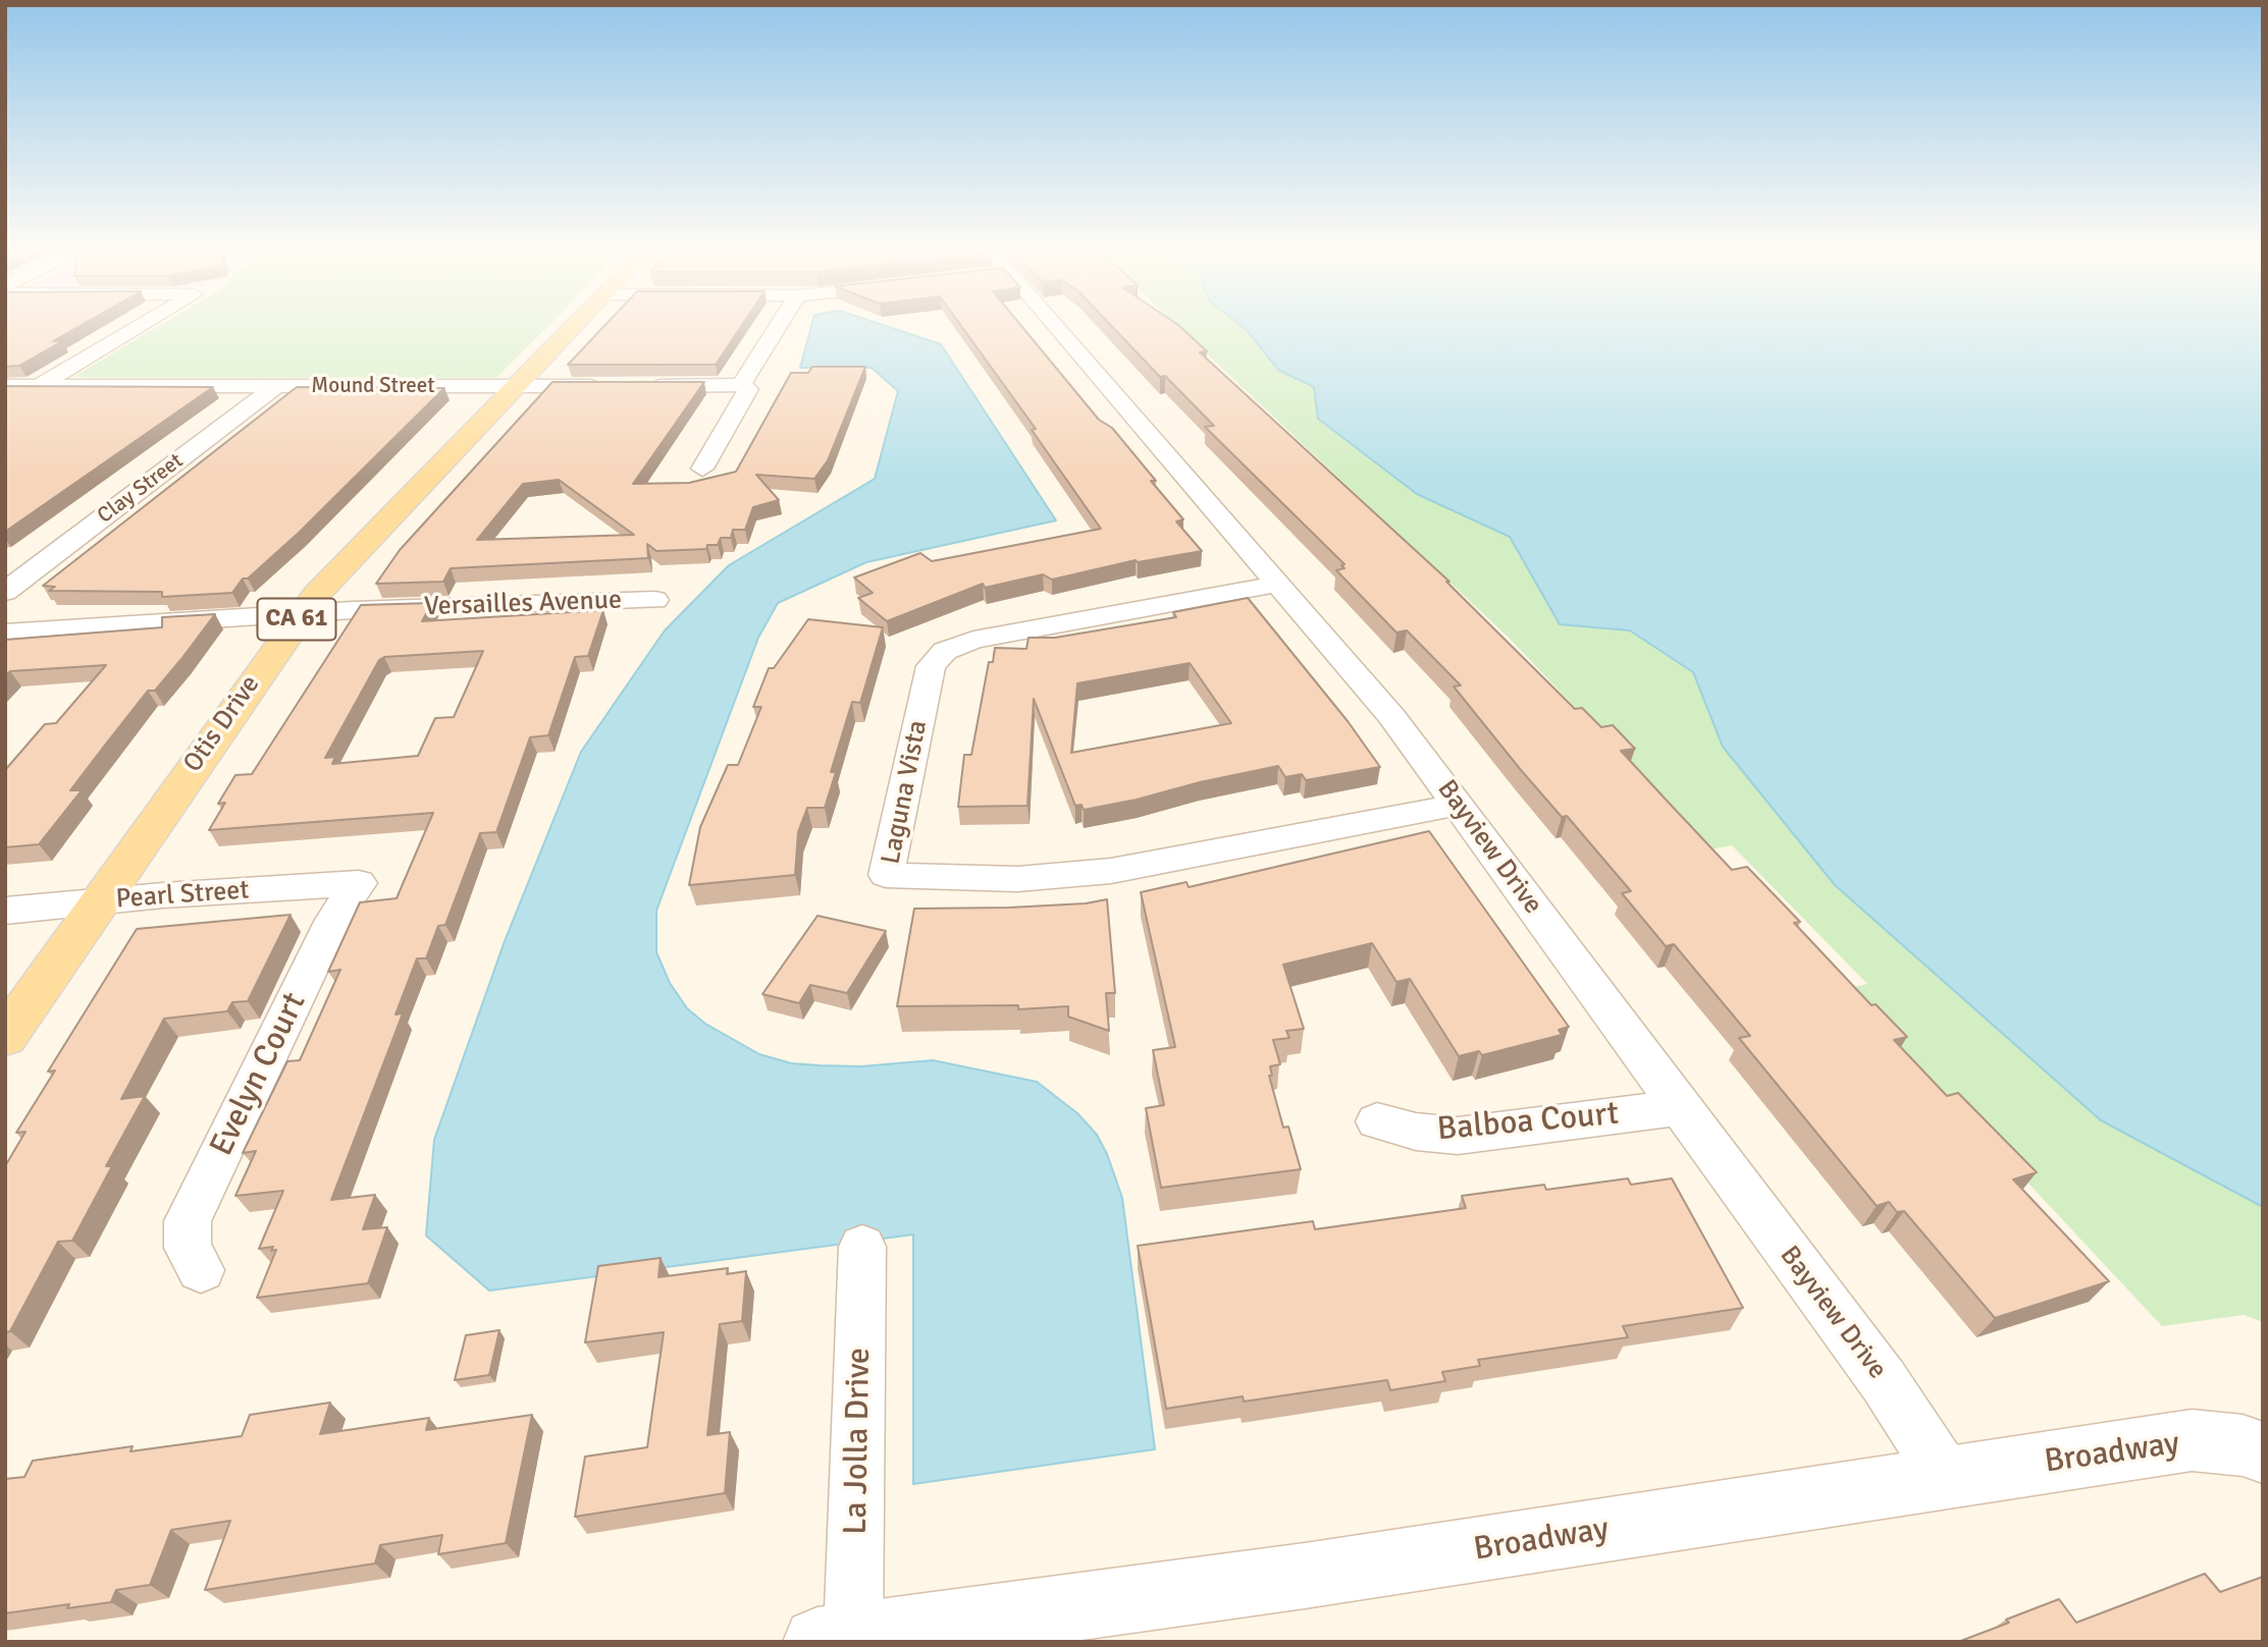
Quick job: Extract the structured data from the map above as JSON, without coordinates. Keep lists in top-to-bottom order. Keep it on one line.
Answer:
{"streets":{"main road":["CA 61","Otis Drive"],"street":["Mound Street","Clay Street","Versailles Avenue","Laguna Vista","Bayview Drive","Pearl Street","Evelyn Court","Balboa Court","La Jolla Drive","Broadway"]},"crossings":[["Mound Street","Clay Street"],["Mound Street","Otis Drive"],["Versailles Avenue","Otis Drive"],["Otis Drive","Pearl Street"],["Laguna Vista","Bayview Drive"],["Bayview Drive","Balboa Court"],["Bayview Drive","Broadway"],["Pearl Street","Evelyn Court"],["La Jolla Drive","Broadway"]]}
